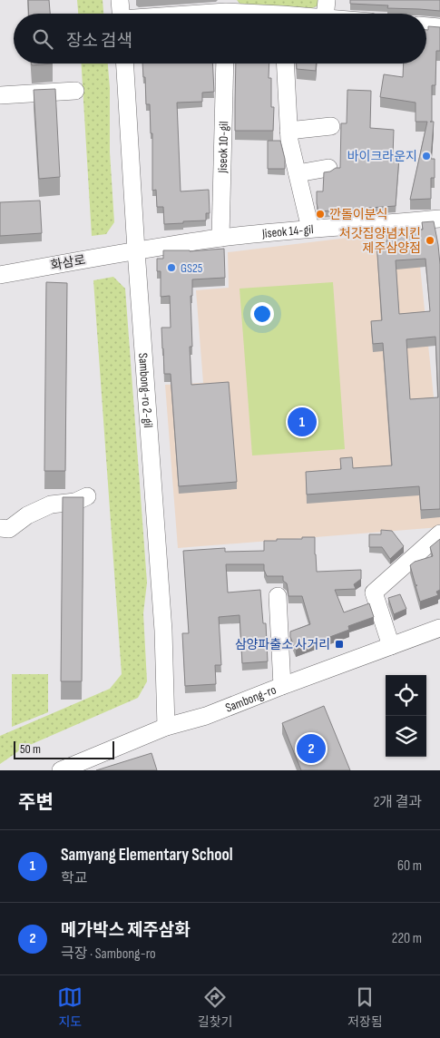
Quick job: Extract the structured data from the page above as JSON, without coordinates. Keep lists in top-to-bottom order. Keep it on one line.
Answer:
{"streets":{"street":["Jiseok 10-gil","Jiseok 14-gil","화삼로","Sambong-ro 2-gil","Sambong-ro"]},"crossings":[["Jiseok 10-gil","Jiseok 14-gil"],["Jiseok 14-gil","화삼로"],["Jiseok 14-gil","Sambong-ro 2-gil"],["화삼로","Sambong-ro 2-gil"],["Sambong-ro 2-gil","Sambong-ro"]],"places":{"other":["바이크라운지","깐돌이분식","처갓집양념치킨 제주삼양점","GS25"],"transit":["삼양파출소 사거리"]},"scale_bar":"50 m","page":{"search":"장소 검색","pins":["1","2"],"scale":"50 m","heading":["주변","2개 결과"],"list":[{"mark":"1","name":"Samyang Elementary School","note":"학교","value":"60 m"},{"mark":"2","name":"메가박스 제주삼화","note":"극장 · Sambong-ro","value":"220 m"}],"nav":["지도","길찾기","저장됨"]}}
